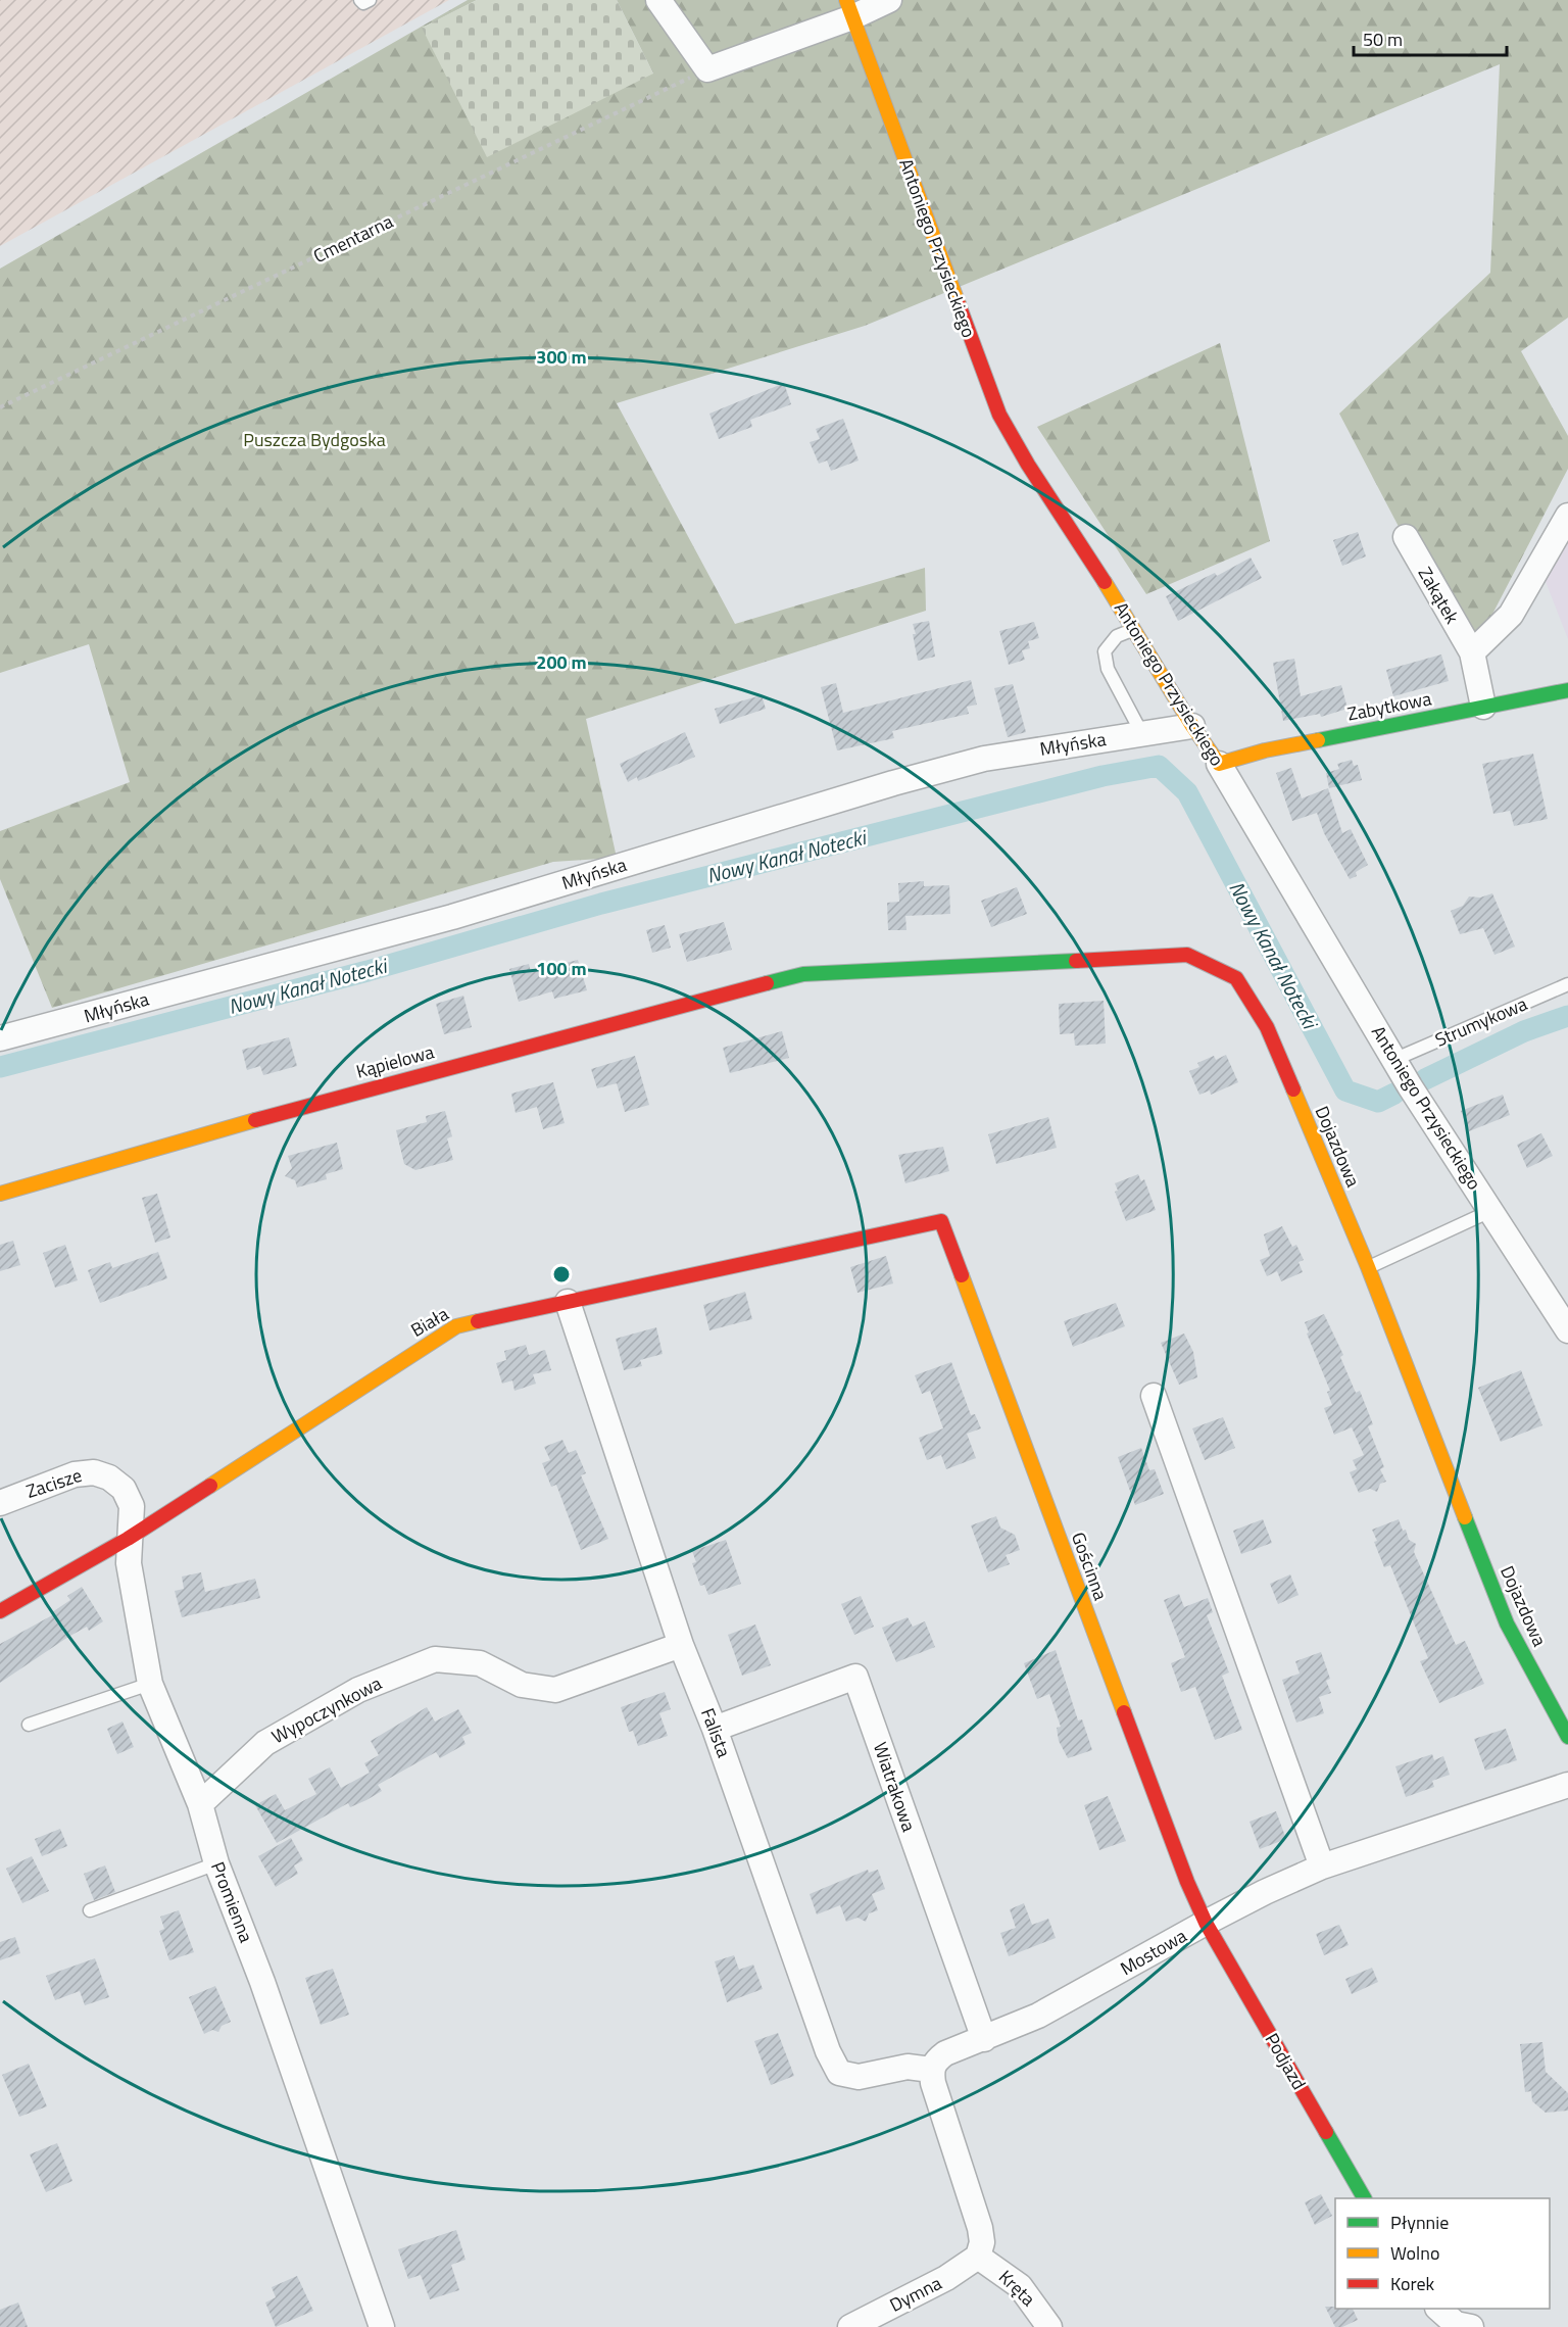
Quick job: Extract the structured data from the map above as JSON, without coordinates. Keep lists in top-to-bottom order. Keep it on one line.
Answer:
{"streets":{"street":["Antoniego Przysieckiego","Zakątek","Zabytkowa","Młyńska","Kąpielowa","Dojazdowa","Biała","Zacisze","Gościnna","Wypoczynkowa","Falista","Wiatrakowa","Promienna","Mostowa","Podjazd","Kręta","Dymna"],"lane":["Strumykowa"],"path":["Cmentarna"]},"crossings":[["Antoniego Przysieckiego","Zabytkowa"],["Antoniego Przysieckiego","Młyńska"],["Antoniego Przysieckiego","Strumykowa"],["Zakątek","Zabytkowa"],["Kąpielowa","Dojazdowa"],["Biała","Gościnna"],["Biała","Falista"],["Biała","Promienna"],["Zacisze","Promienna"],["Gościnna","Mostowa"],["Gościnna","Podjazd"],["Wypoczynkowa","Falista"],["Wypoczynkowa","Promienna"],["Falista","Wiatrakowa"],["Falista","Mostowa"],["Wiatrakowa","Mostowa"],["Mostowa","Podjazd"],["Kręta","Dymna"]],"water":["Nowy Kanał Notecki"],"parks":["Puszcza Bydgoska"],"legend":["Płynnie","Wolno","Korek"],"scale_bar":"50 m","rings":["300 m","200 m","100 m"]}
